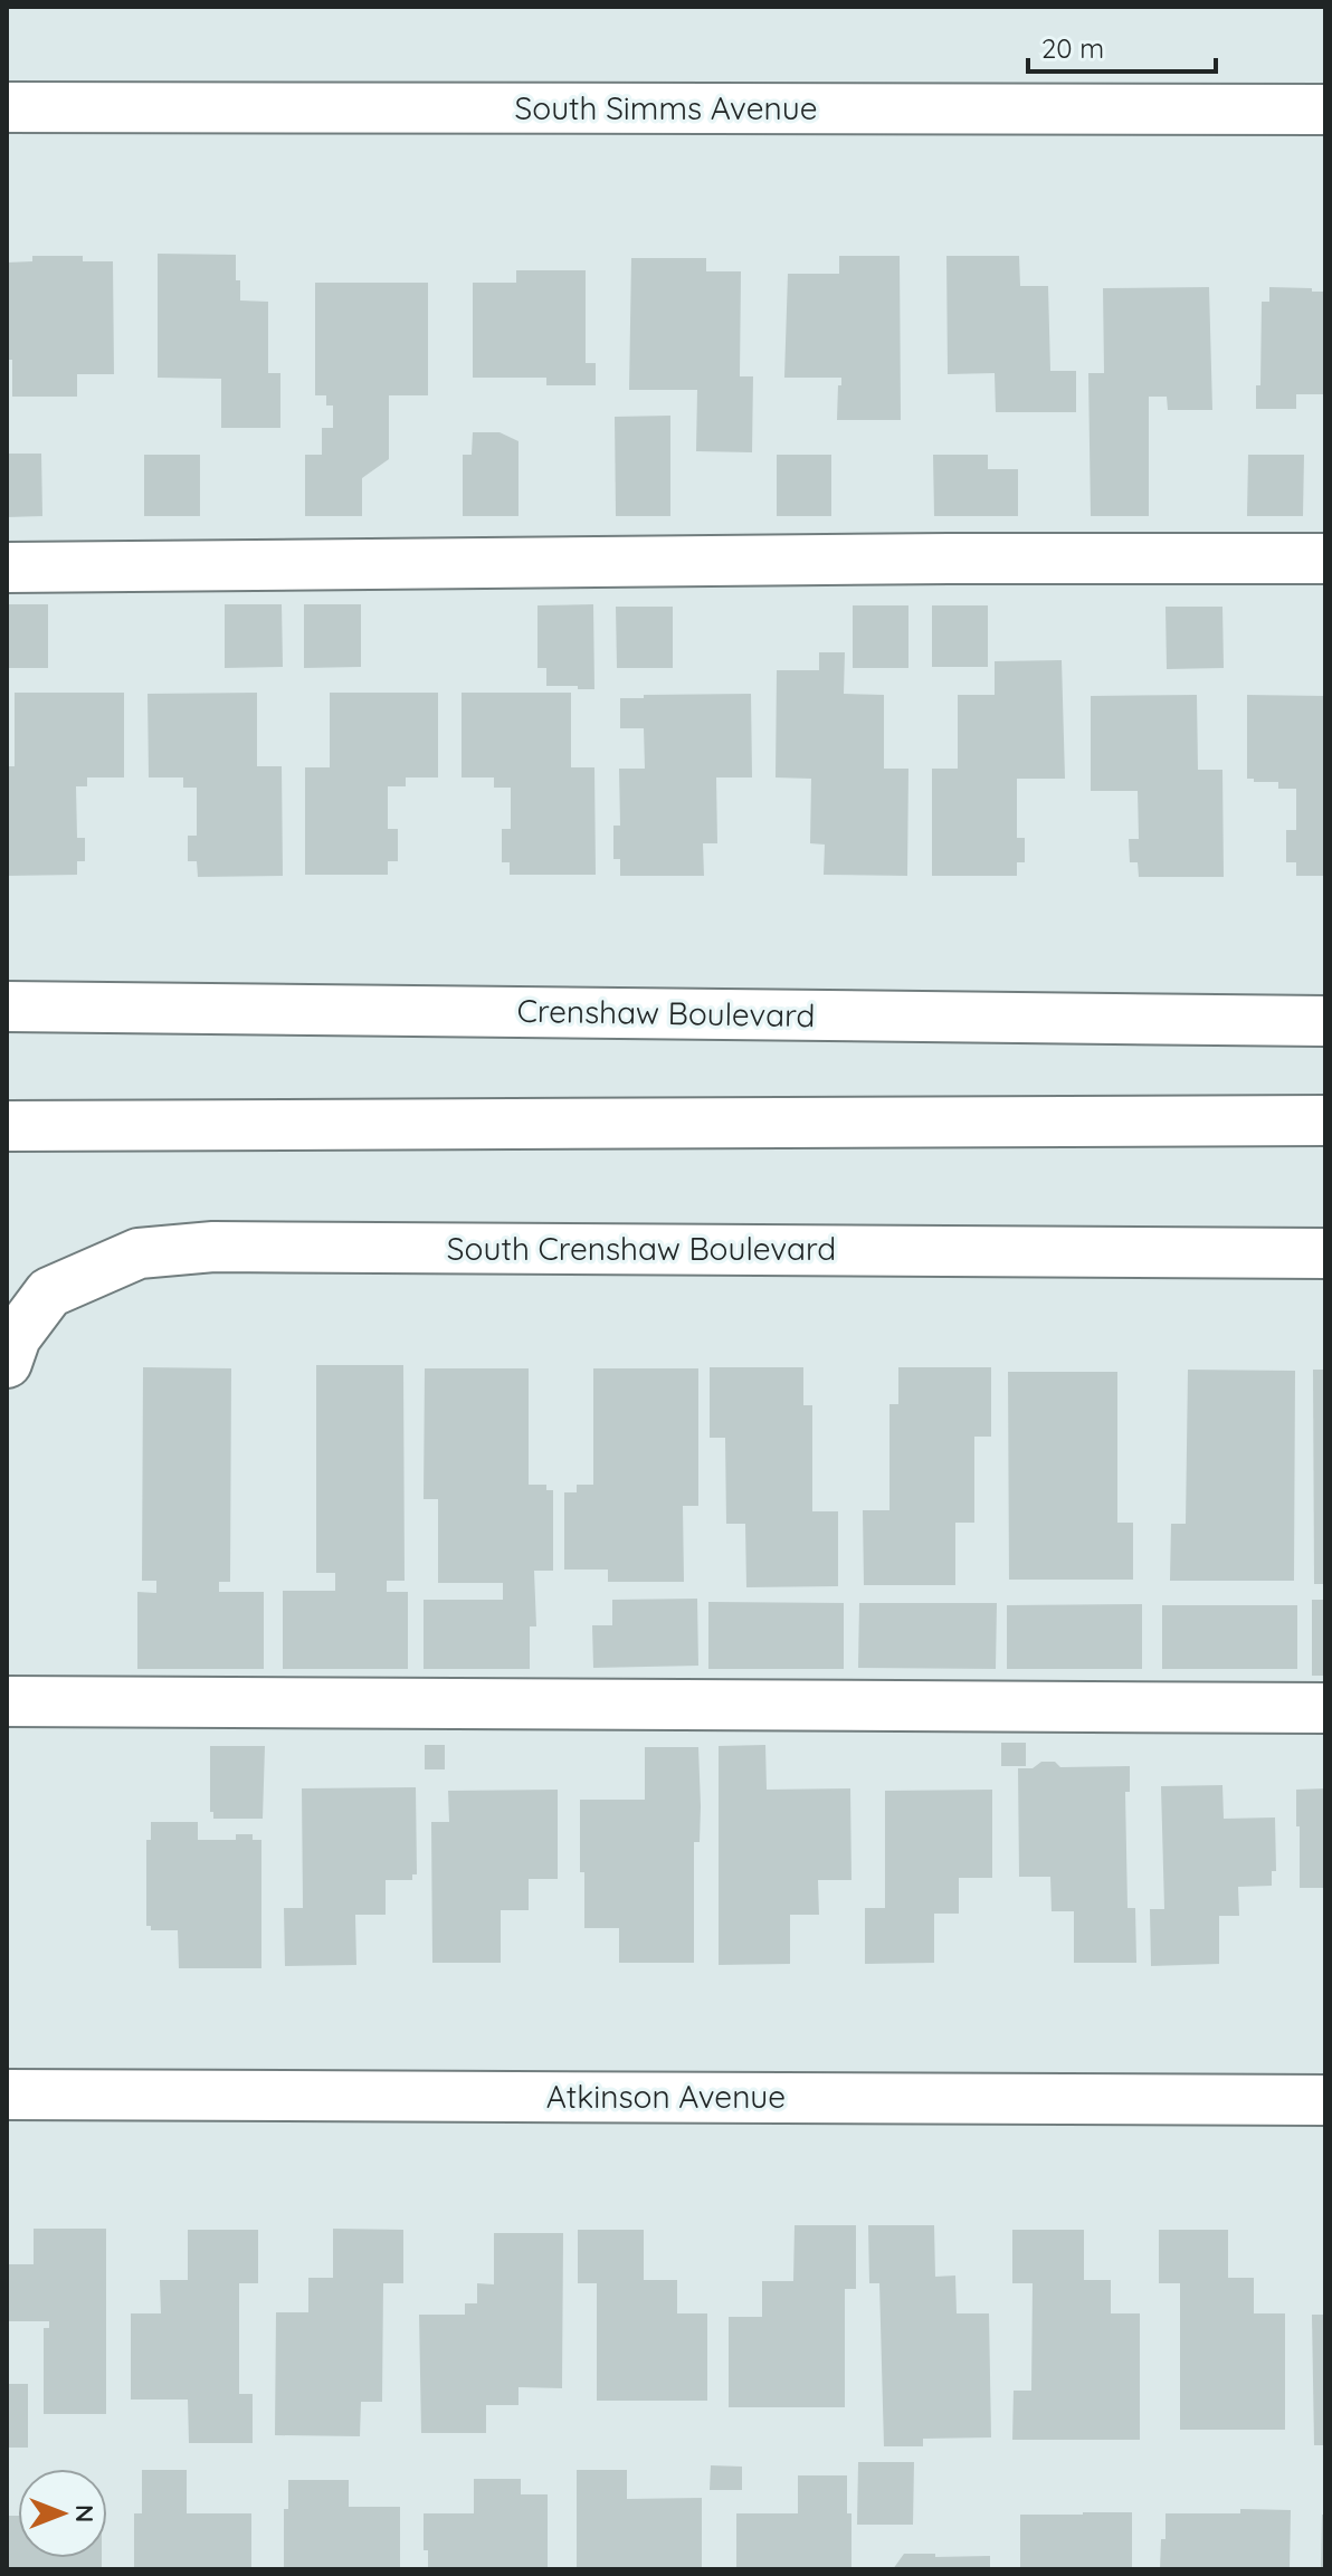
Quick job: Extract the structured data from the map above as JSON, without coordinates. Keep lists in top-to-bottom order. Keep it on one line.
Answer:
{"streets":{"street":["South Simms Avenue","Crenshaw Boulevard","South Crenshaw Boulevard","Atkinson Avenue"]},"scale_bar":"20 m","north":"right"}
